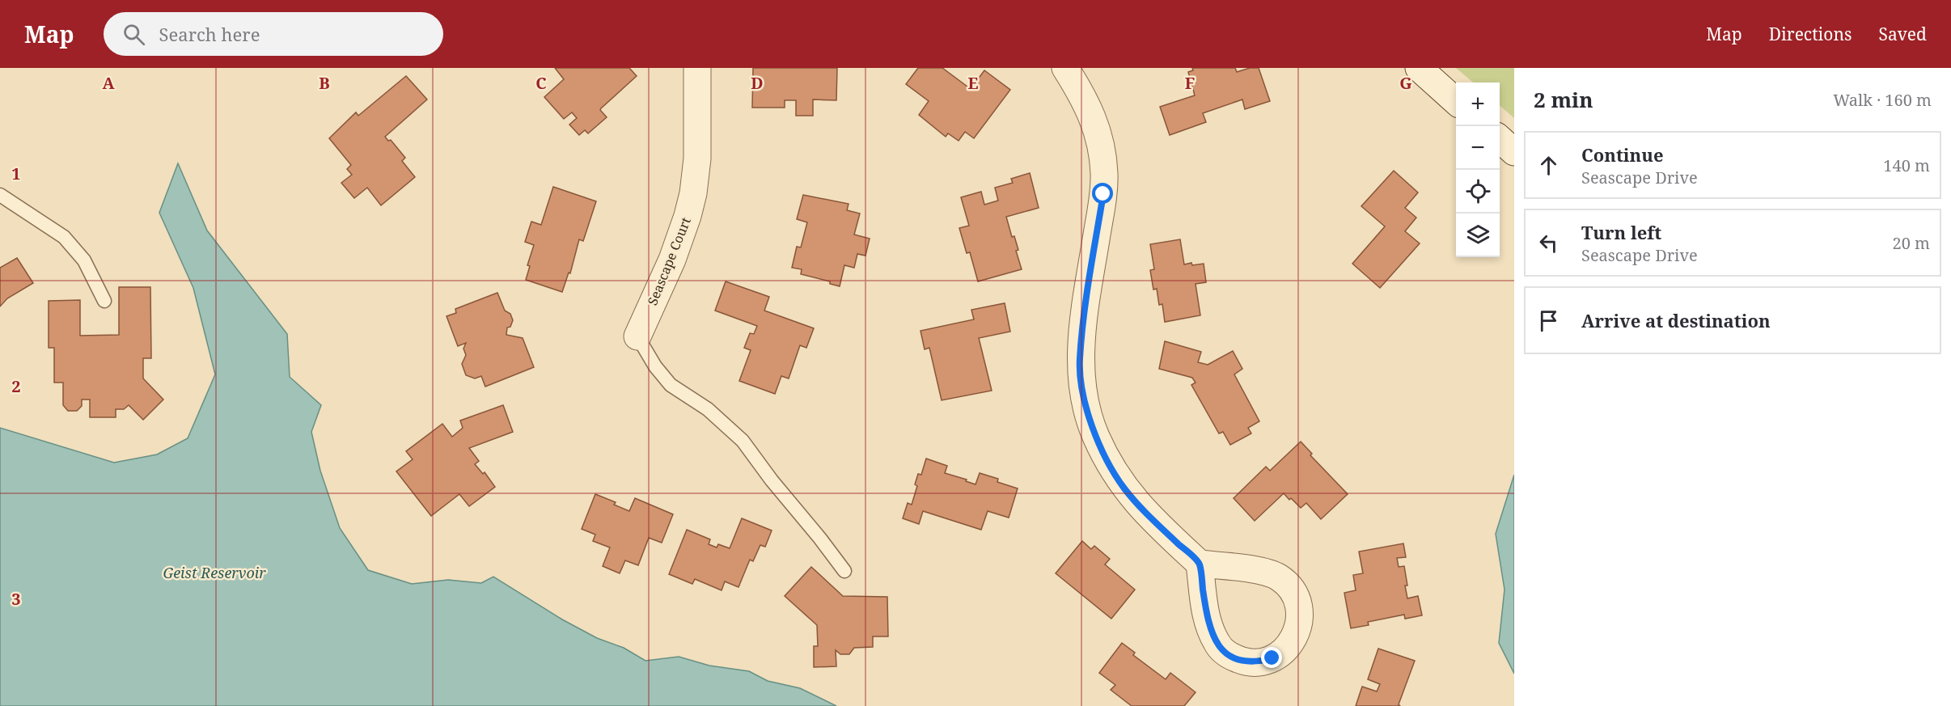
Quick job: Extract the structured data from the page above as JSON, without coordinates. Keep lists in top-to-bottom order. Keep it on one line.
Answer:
{"streets":{"street":["Seascape Court"]},"water":["Geist Reservoir"],"page":{"header":"Map","search":"Search here","nav":["Map","Directions","Saved"],"heading":["2 min","Walk · 160 m"],"map_buttons":["+","−"],"list":[["Continue","Seascape Drive","140 m"],["Turn left","Seascape Drive","20 m"],"Arrive at destination"]},"grid":{"columns":["A","B","C","D","E","F","G"],"rows":["1","2","3"]}}
